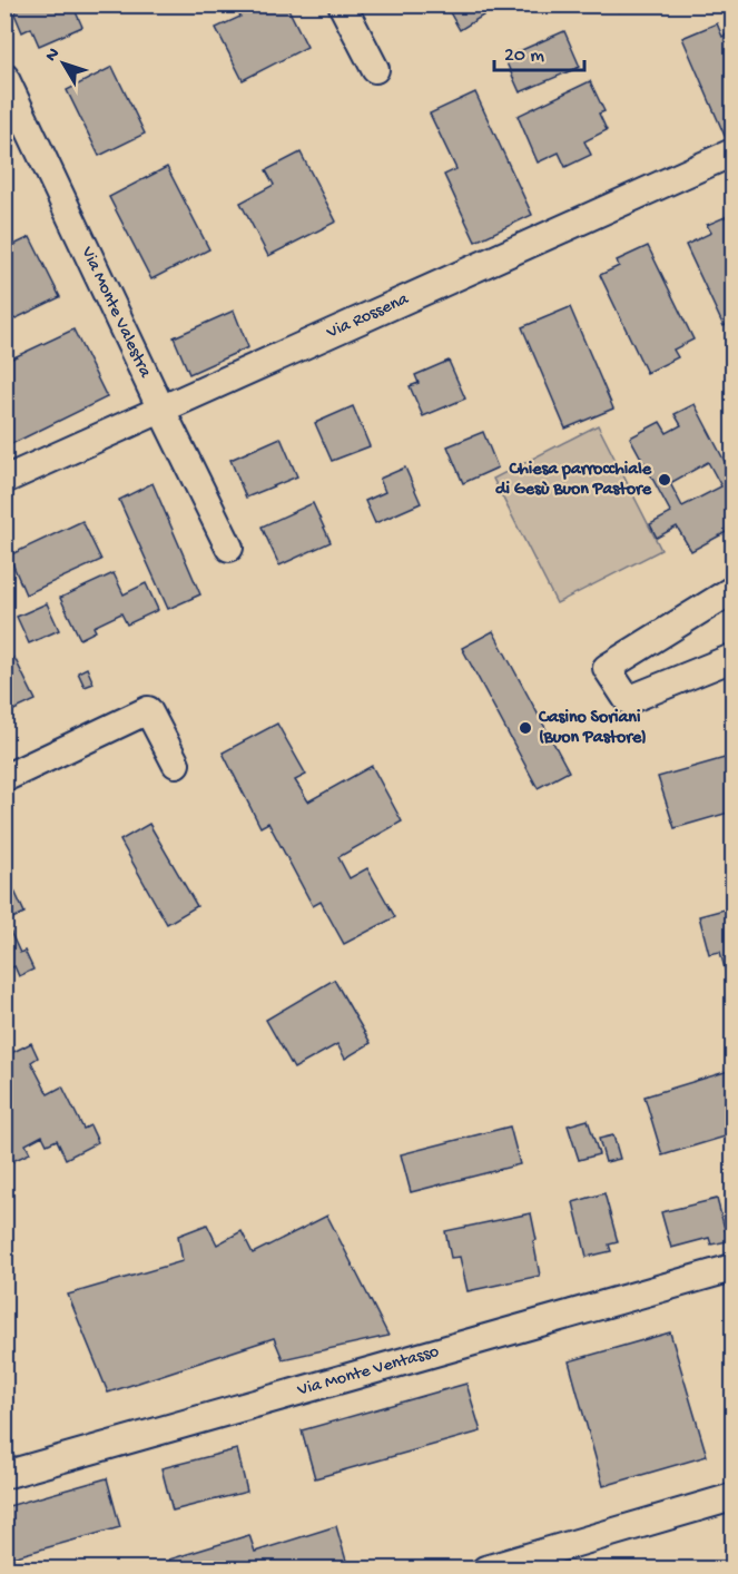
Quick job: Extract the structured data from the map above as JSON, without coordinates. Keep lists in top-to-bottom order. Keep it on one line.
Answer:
{"streets":{"street":["Via Monte Valestra","Via Rossena","Via Monte Ventasso"]},"crossings":[["Via Monte Valestra","Via Rossena"]],"places":["Chiesa parrocchiale di Gesù Buon Pastore","Casino Soriani (Buon Pastore)"],"scale_bar":"20 m","north":"top left"}
